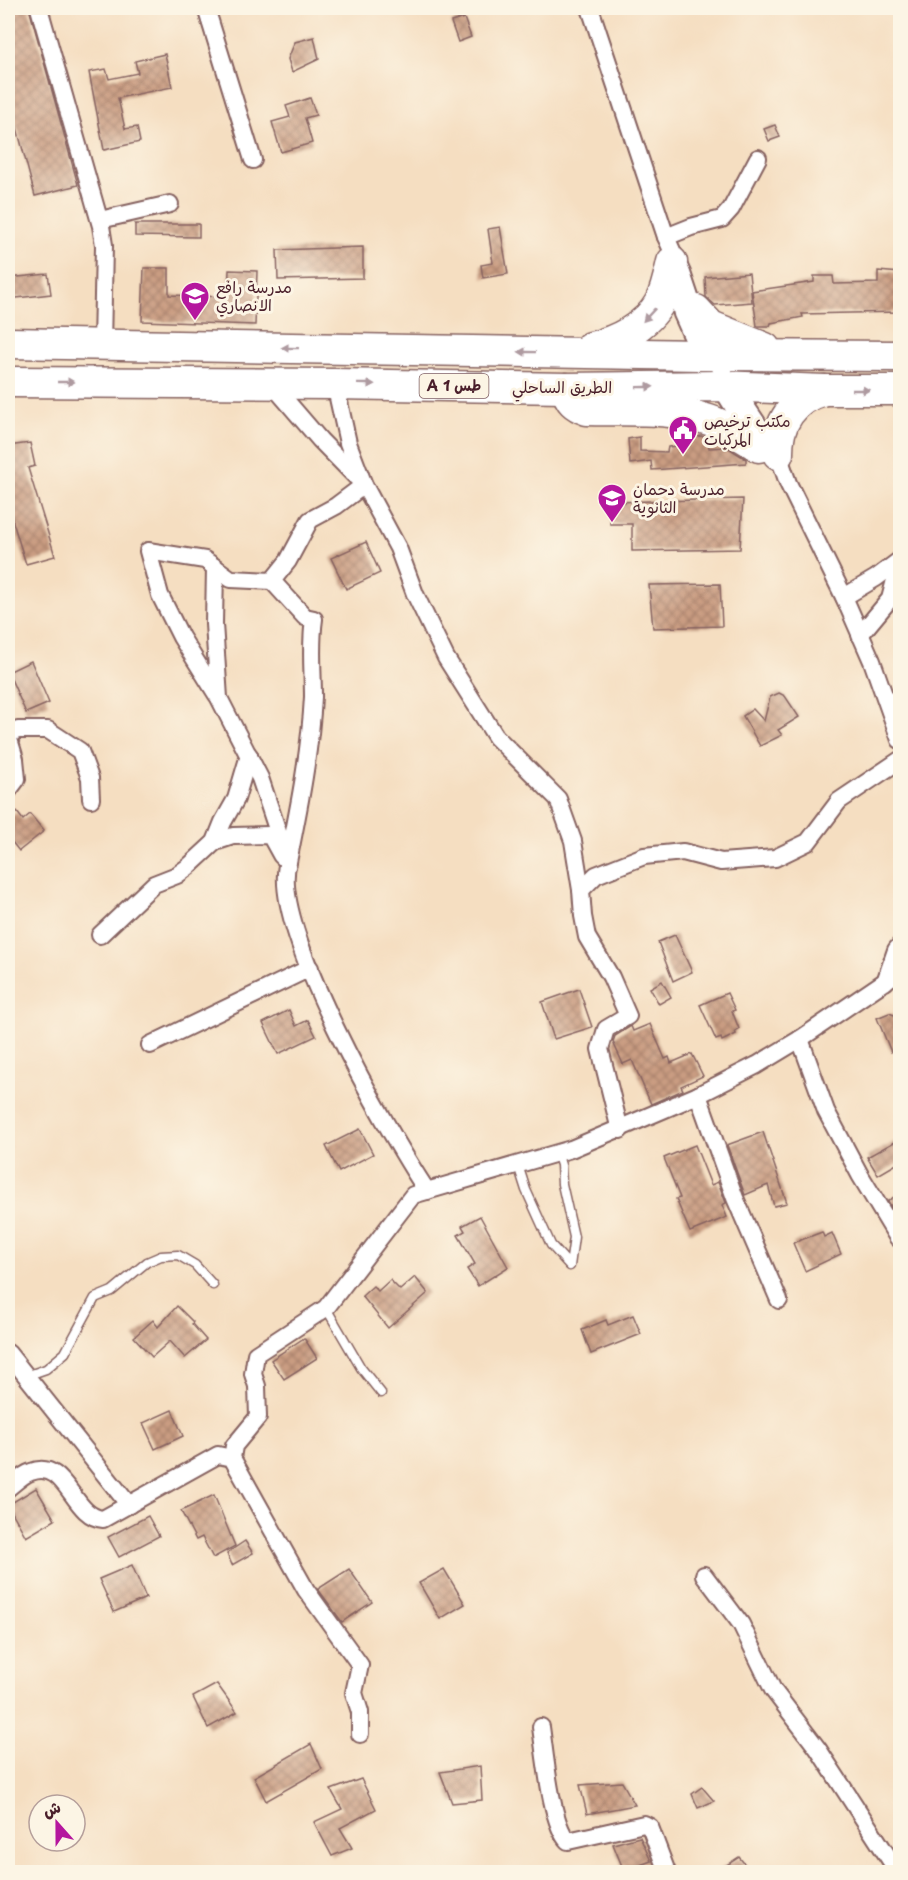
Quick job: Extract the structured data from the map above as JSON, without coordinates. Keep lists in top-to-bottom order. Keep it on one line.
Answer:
{"streets":{"highway":["A 1 طس","الطريق الساحلي"]},"places":{"school or university":["مدرسة رافع الانصاري","مدرسة دحمان الثانوية"],"public building":["مكتب ترخيص المركبات"]},"north":"top"}
